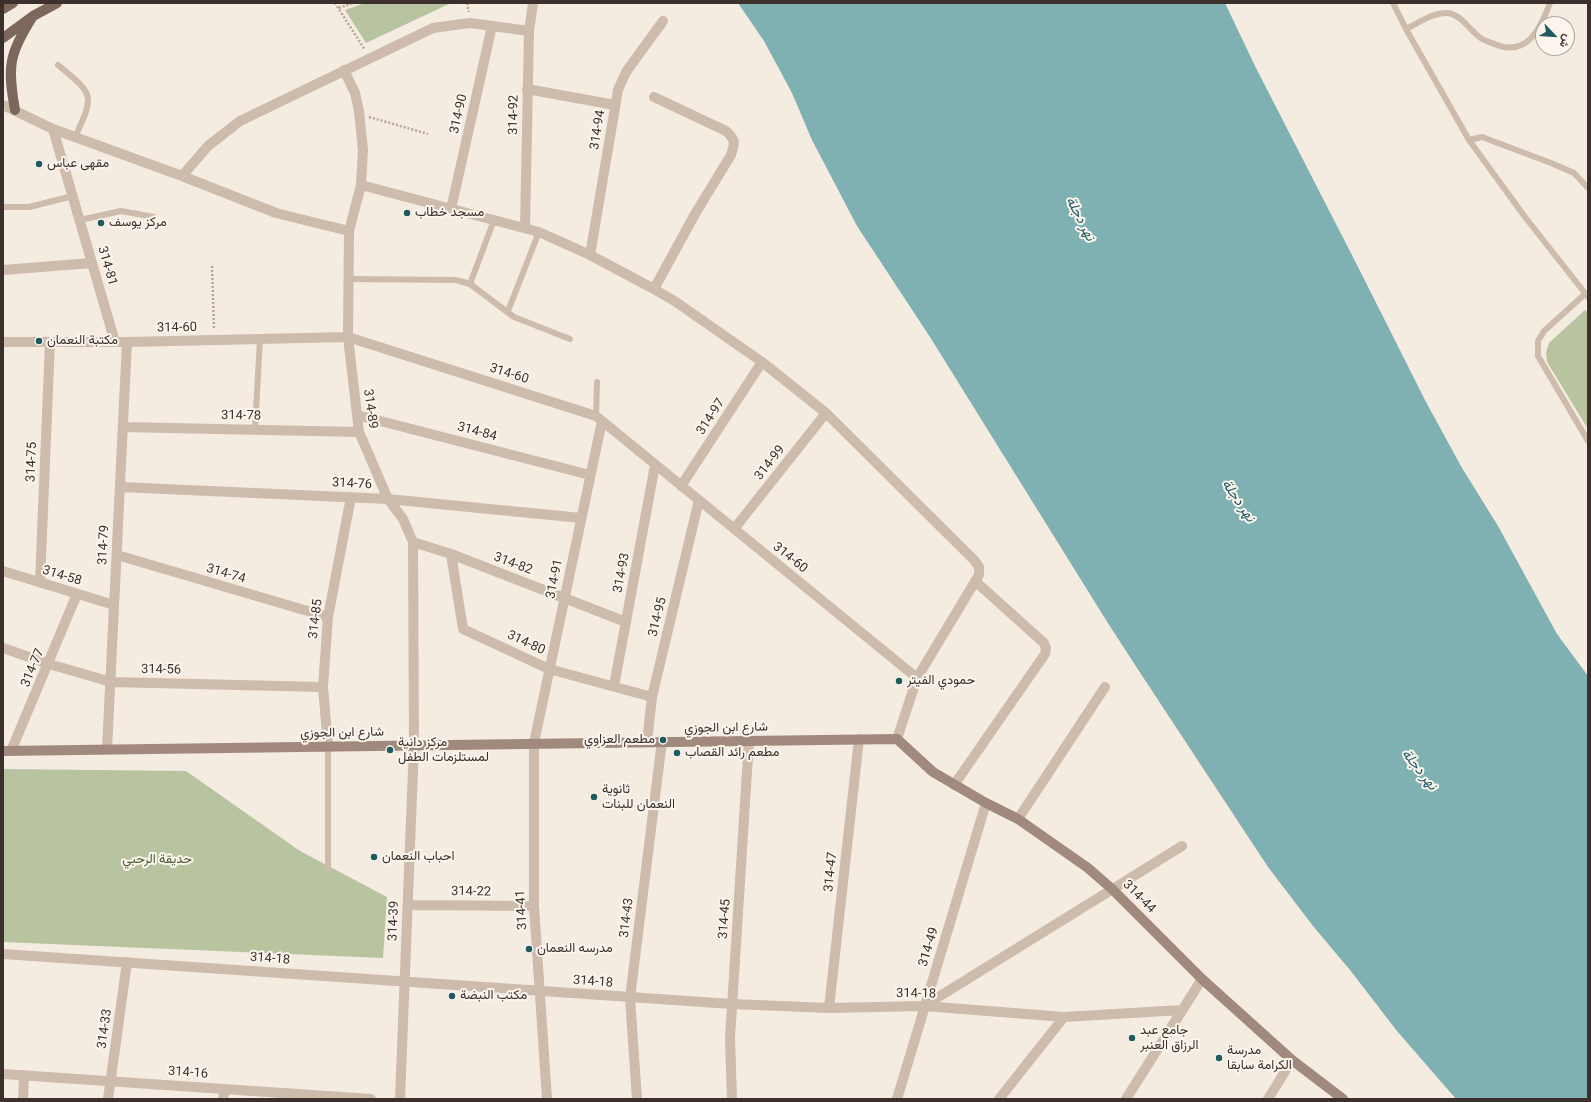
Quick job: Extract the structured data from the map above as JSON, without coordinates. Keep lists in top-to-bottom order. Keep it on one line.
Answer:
{"streets":{"street":["314-90","314-92","314-94","314-81","314-60","314-89","314-78","314-97","314-84","314-75","314-99","314-76","314-79","314-82","314-93","314-74","314-58","314-91","314-95","314-85","314-80","314-77","314-56","شارع ابن الجوزي","314-47","314-22","314-44","314-41","314-43","314-45","314-39","314-49","314-18","314-33","314-16"]},"crossings":[["314-81","314-60"],["314-60","314-89"],["314-60","314-97"],["314-60","314-75"],["314-60","314-99"],["314-60","314-79"],["314-60","314-93"],["314-60","314-91"],["314-60","314-95"],["314-89","314-78"],["314-89","314-84"],["314-89","314-76"],["314-89","314-82"],["314-89","شارع ابن الجوزي"],["314-89","314-39"],["314-78","314-79"],["314-84","314-91"],["314-75","314-58"],["314-76","314-79"],["314-76","314-91"],["314-76","314-85"],["314-79","314-74"],["314-79","314-58"],["314-79","314-56"],["314-79","شارع ابن الجوزي"],["314-82","314-93"],["314-82","314-91"],["314-82","314-80"],["314-93","314-80"],["314-74","314-85"],["314-58","314-77"],["314-91","314-80"],["314-91","شارع ابن الجوزي"],["314-91","314-41"],["314-95","314-80"],["314-95","شارع ابن الجوزي"],["314-85","314-56"],["314-85","شارع ابن الجوزي"],["314-77","314-56"],["314-77","شارع ابن الجوزي"],["شارع ابن الجوزي","314-47"],["شارع ابن الجوزي","314-44"],["شارع ابن الجوزي","314-41"],["شارع ابن الجوزي","314-43"],["شارع ابن الجوزي","314-45"],["شارع ابن الجوزي","314-39"],["314-47","314-18"],["314-22","314-41"],["314-22","314-39"],["314-44","314-49"],["314-41","314-18"],["314-43","314-18"],["314-45","314-18"],["314-39","314-18"],["314-49","314-18"],["314-18","314-33"],["314-33","314-16"]],"water":["نهر دجلة"],"parks":["حديقة الرحبي"],"places":["مقهى عباس","مسجد خطاب","مركز يوسف","مكتبة النعمان","حمودي الفيتر","مطعم العزاوي","مركز دانية لمستلزمات الطفل","مطعم رائد القصاب","ثانوية النعمان للبنات","احباب النعمان","مدرسه النعمان","مكتب النبضة","جامع عبد الرزاق العنبر","مدرسة الكرامة سابقا"],"north":"bottom right"}
